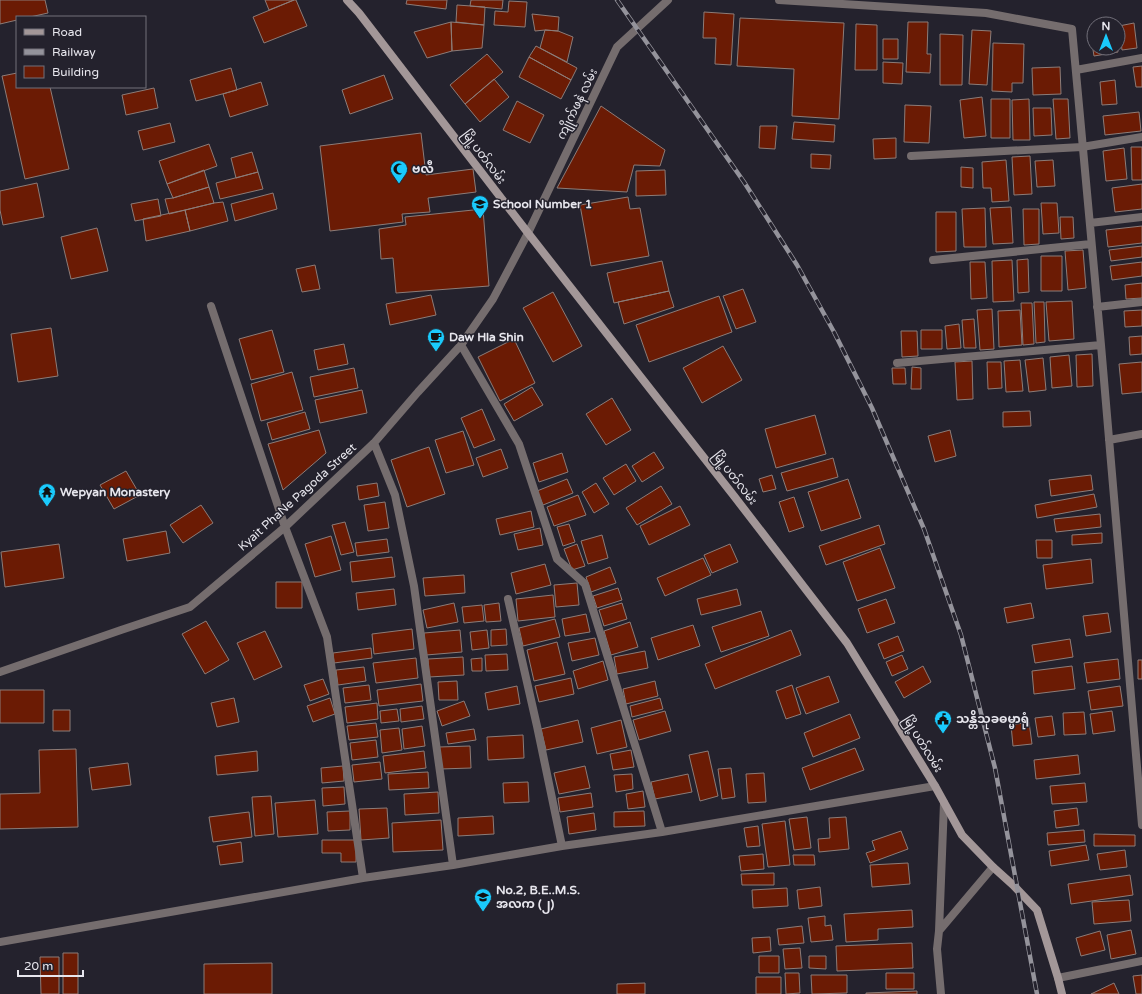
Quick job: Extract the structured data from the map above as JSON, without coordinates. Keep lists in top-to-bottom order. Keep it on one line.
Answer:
{"streets":{"main road":["မြို့ပတ်လမ်း"],"street":["ကျိုက်ဖနဲ လမ်း","Kyait PhaNe Pagoda Street"]},"crossings":[["ကျိုက်ဖနဲ လမ်း","မြို့ပတ်လမ်း"],["ကျိုက်ဖနဲ လမ်း","Kyait PhaNe Pagoda Street"],["မြို့ပတ်လမ်း","Kyait PhaNe Pagoda Street"]],"places":{"mosque":["ဗလီ"],"school or university":["School Number 1","No.2, B.E..M.S. အလက (၂)"],"cafe":["Daw Hla Shin"],"temple":["Wepyan Monastery"],"public building":["သန္တိသုခဓမ္မာရုံ"]},"legend":["Road","Railway","Building"],"scale_bar":"20 m","north":"top"}
